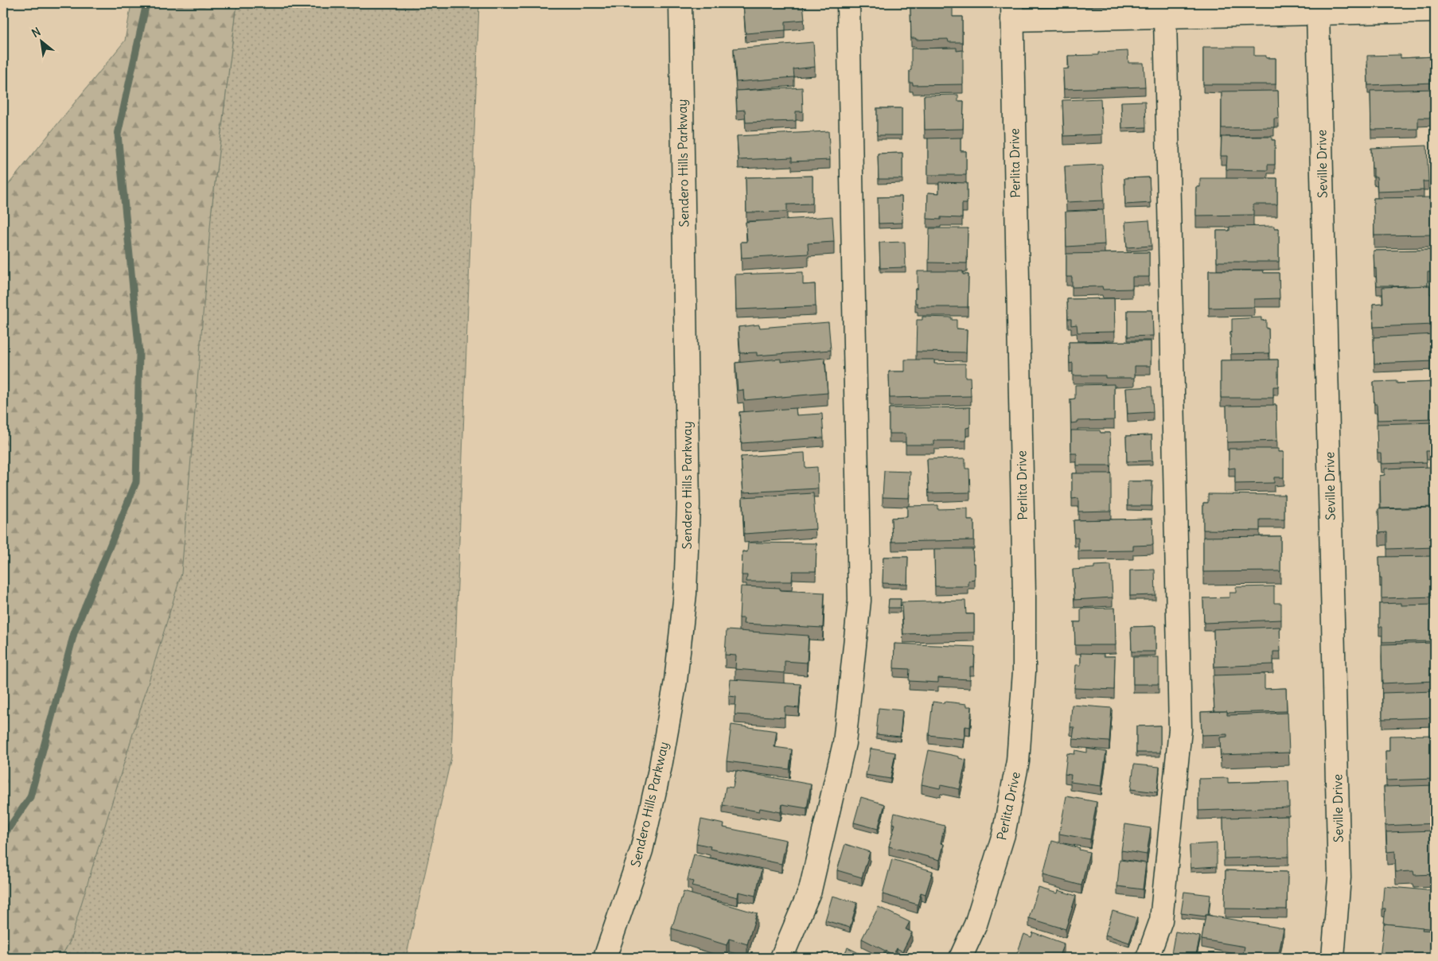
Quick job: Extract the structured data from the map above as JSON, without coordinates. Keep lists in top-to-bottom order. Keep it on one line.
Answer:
{"streets":{"street":["Sendero Hills Parkway","Perlita Drive","Seville Drive"]},"north":"top left"}
